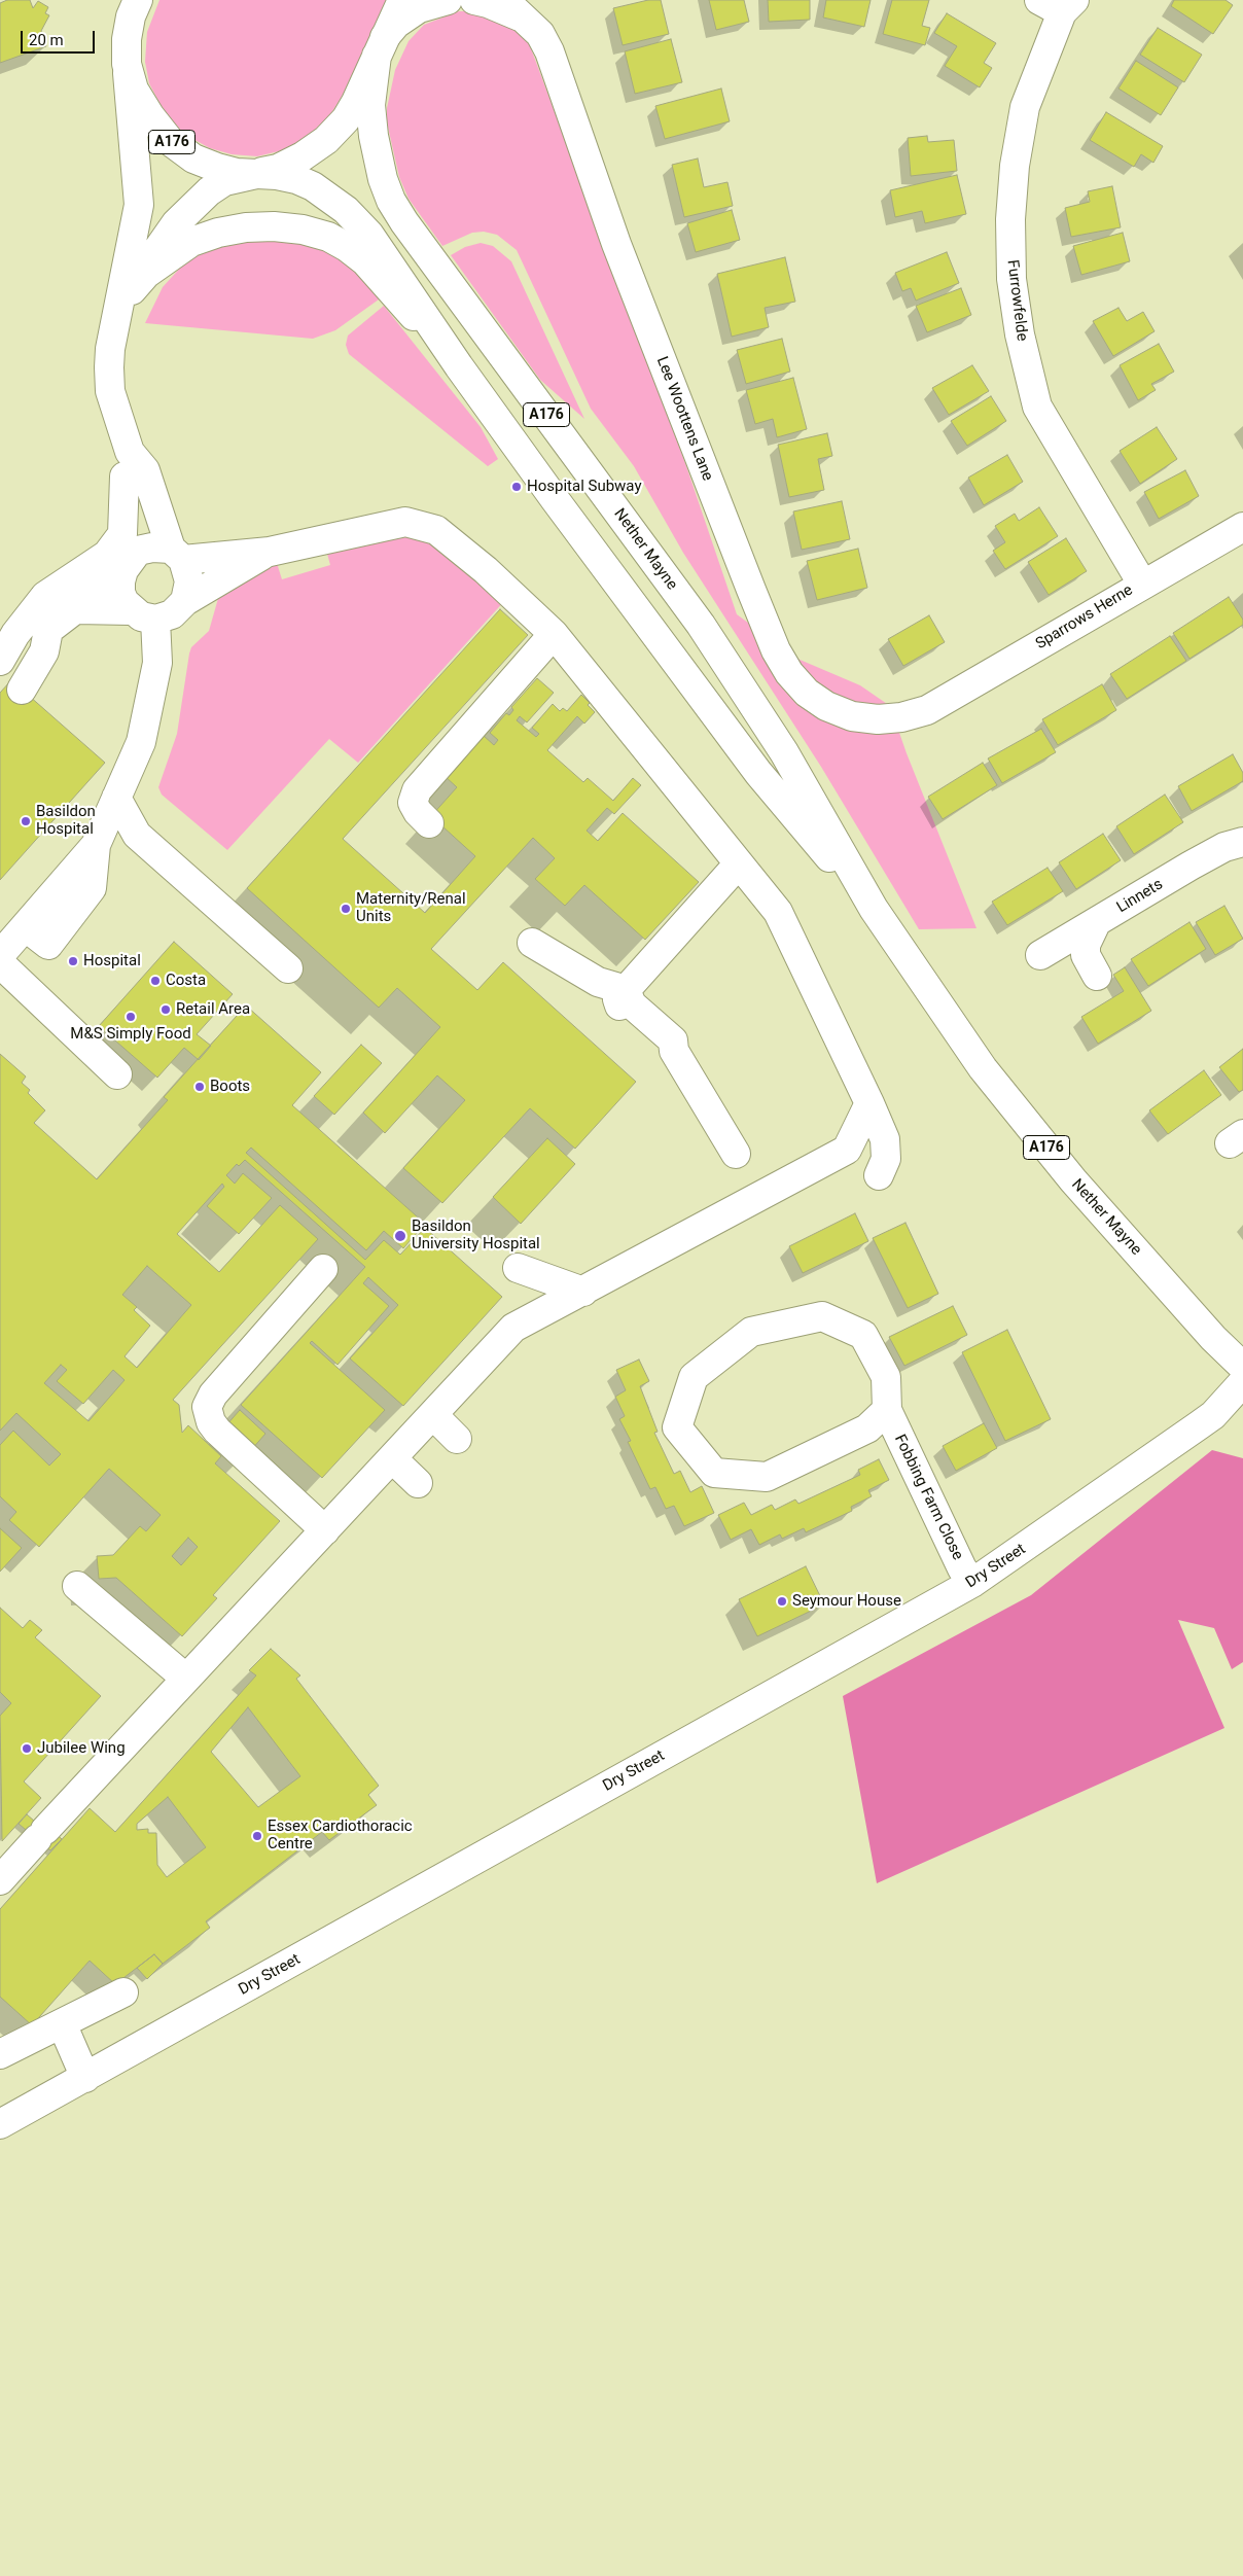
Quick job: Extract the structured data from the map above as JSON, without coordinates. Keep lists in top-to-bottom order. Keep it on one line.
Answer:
{"streets":{"street":["A176","Furrowfelde","Lee Woottens Lane","Nether Mayne","Sparrows Herne","Linnets","Fobbing Farm Close","Dry Street"]},"crossings":[["Furrowfelde","Sparrows Herne"],["Lee Woottens Lane","Sparrows Herne"],["Fobbing Farm Close","Dry Street"]],"places":["Hospital Subway","Basildon Hospital","Maternity/Renal Units","Hospital","Costa","Retail Area","M&S Simply Food","Boots","Basildon University Hospital","Seymour House","Jubilee Wing","Essex Cardiothoracic Centre"],"scale_bar":"20 m"}
